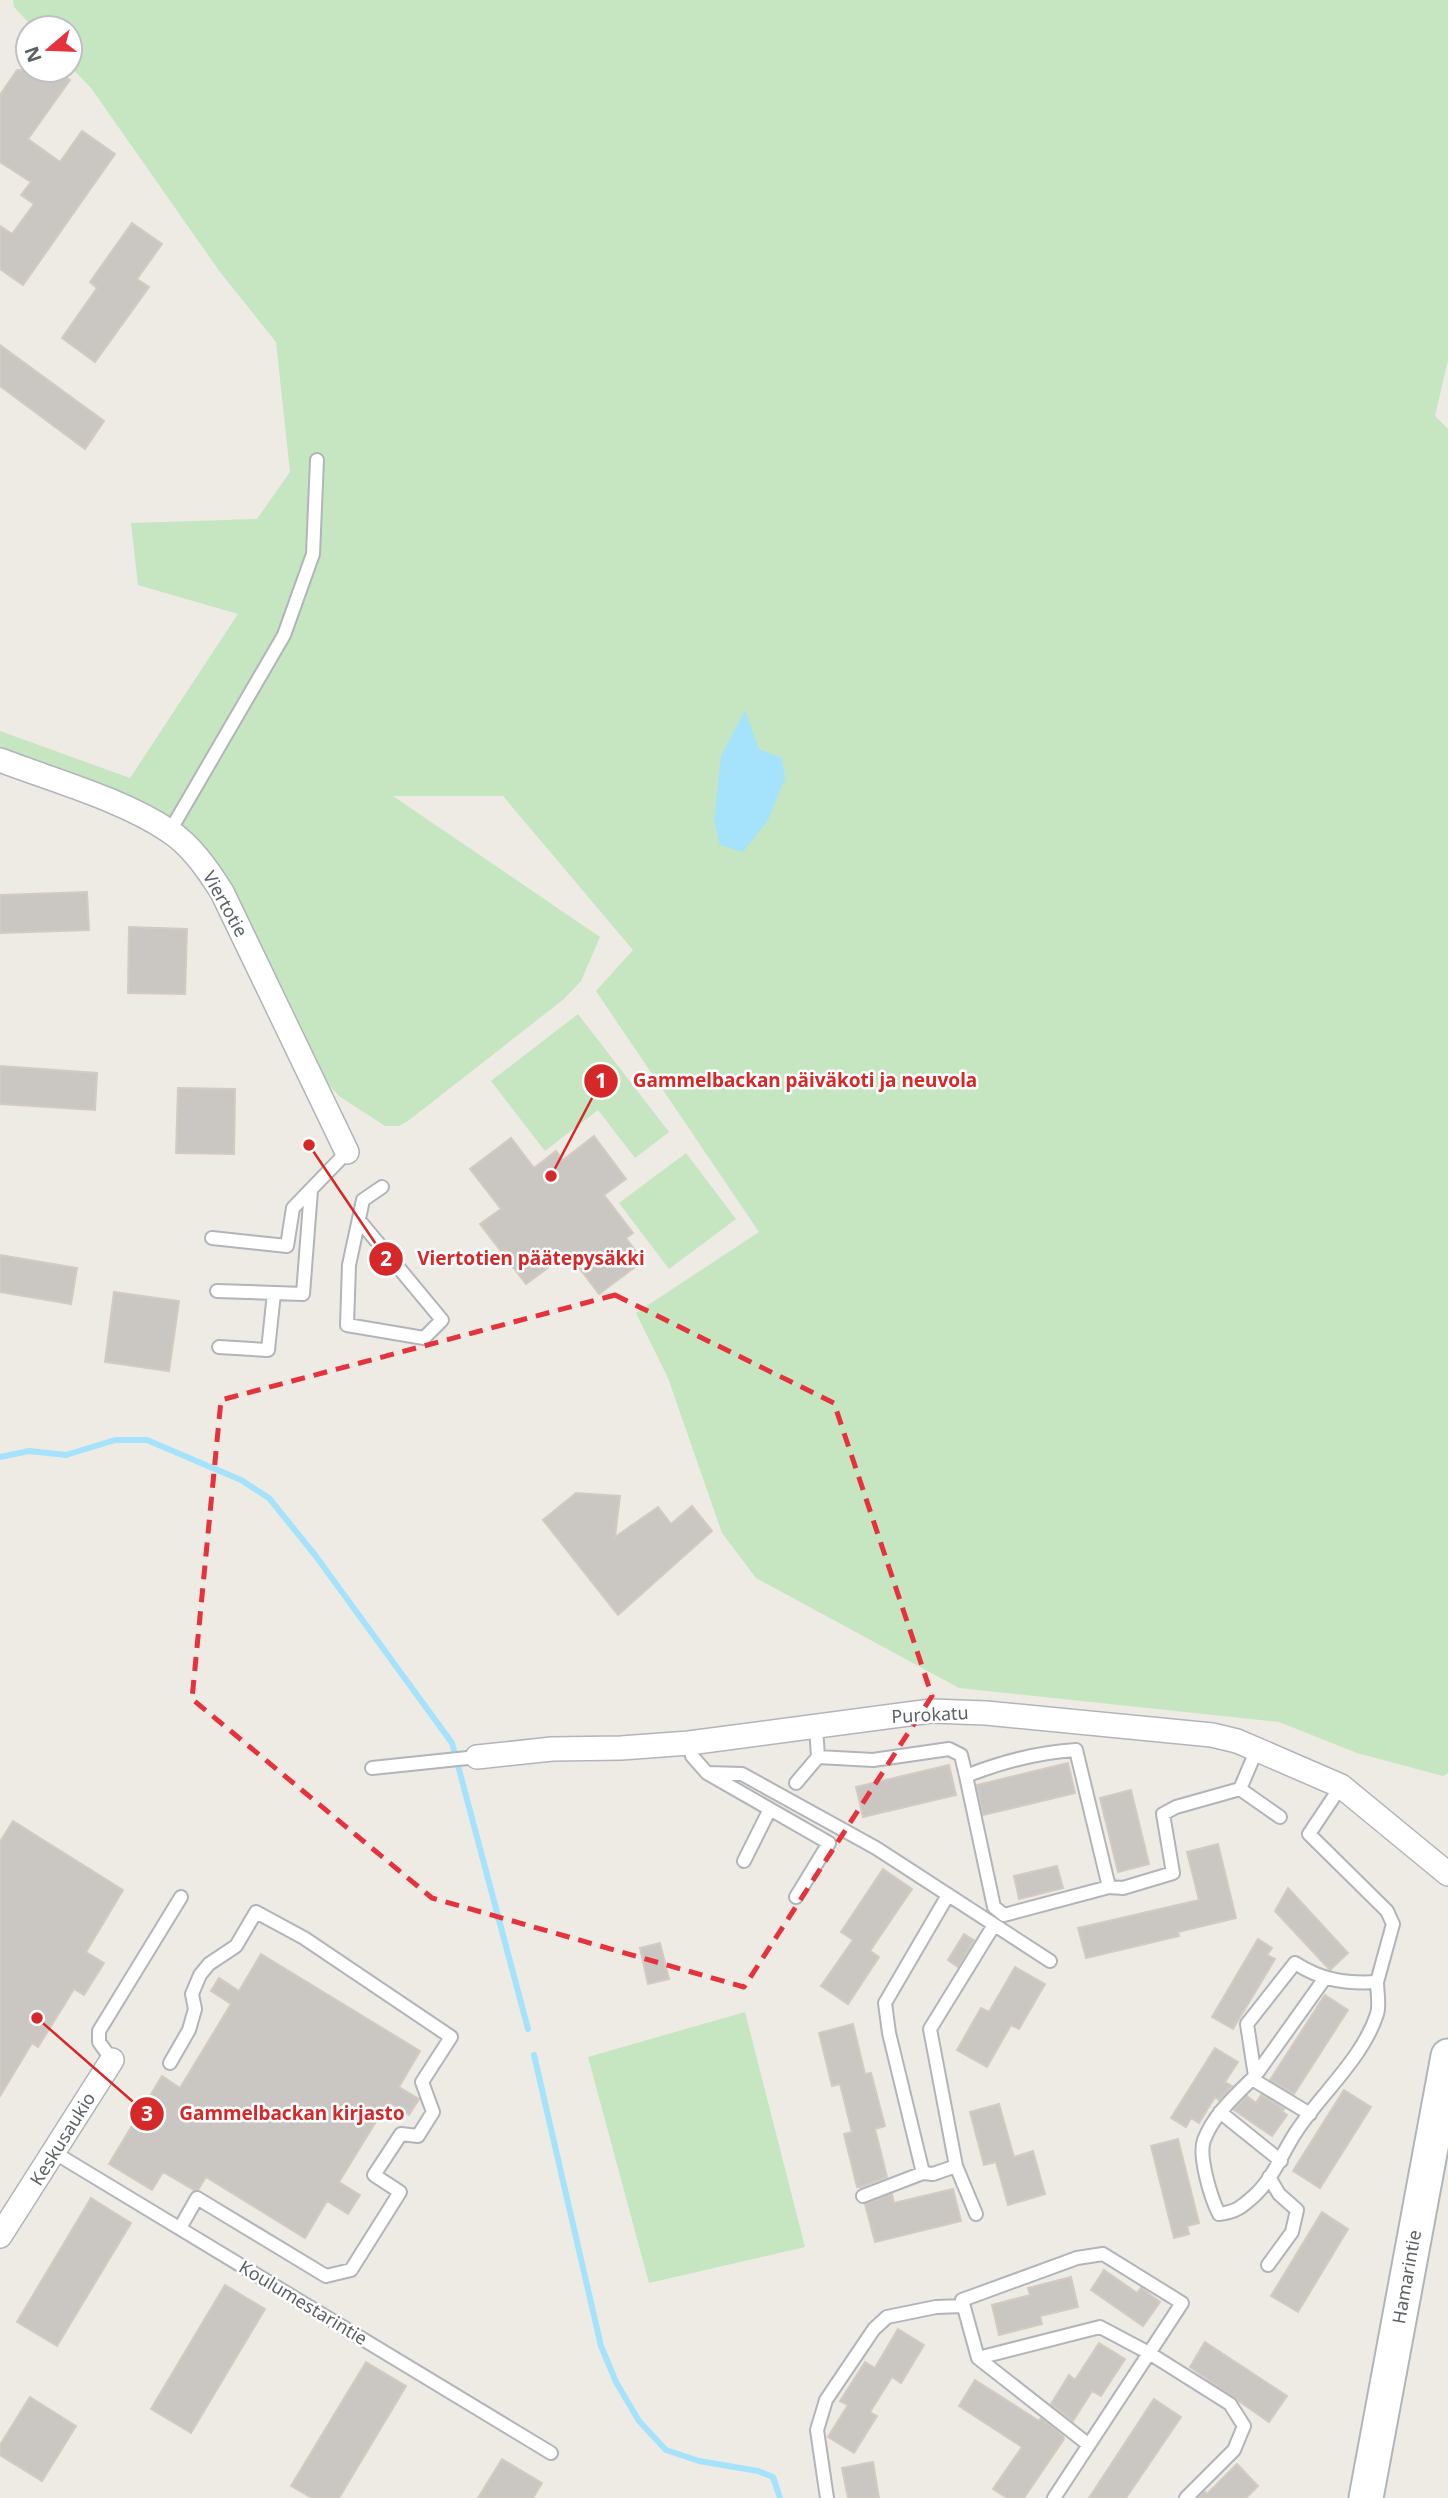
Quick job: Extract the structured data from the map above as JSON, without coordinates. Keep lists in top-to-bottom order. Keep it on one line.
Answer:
{"streets":{"street":["Viertotie","Purokatu","Keskusaukio","Hamarintie"],"lane":["Koulumestarintie"]},"crossings":[["Keskusaukio","Koulumestarintie"]],"places":["Viertotien päätepysäkki","Gammelbackan päiväkoti ja neuvola","Gammelbackan kirjasto"],"north":"left"}
